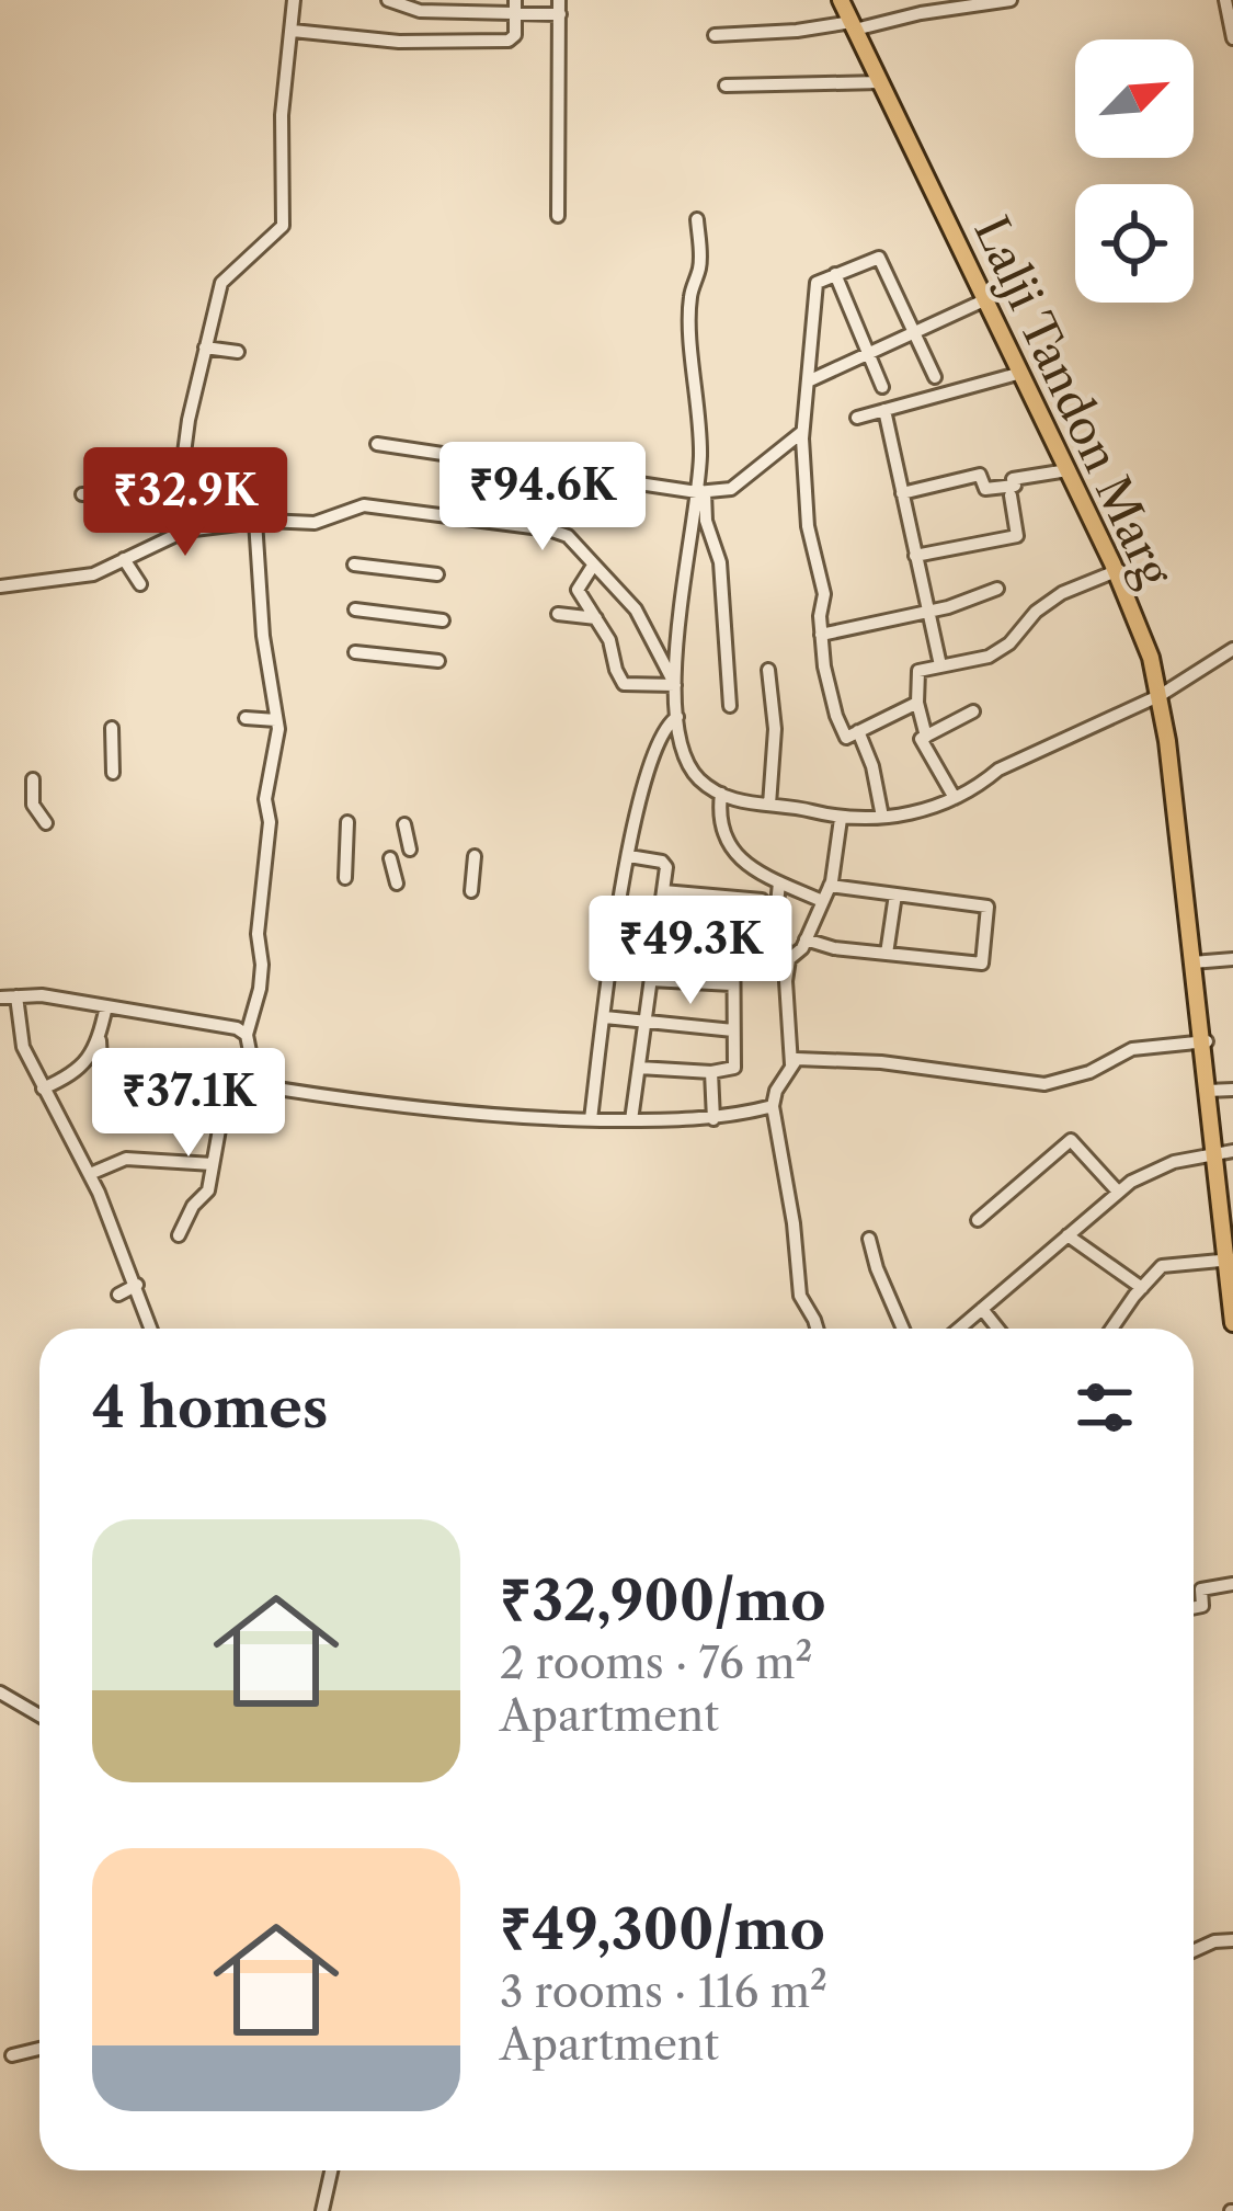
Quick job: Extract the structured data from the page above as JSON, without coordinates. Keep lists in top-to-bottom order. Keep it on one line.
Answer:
{"streets":{"main road":["Lalji Tandon Marg"]},"north":"top right","page":{"price":["₹94.6K","₹32.9K","₹49.3K","₹37.1K"],"heading":"4 homes","list":[{"name":"₹32,900/mo","note":"2 rooms · 76 m² · Apartment"},{"name":"₹49,300/mo","note":"3 rooms · 116 m² · Apartment"}]}}
